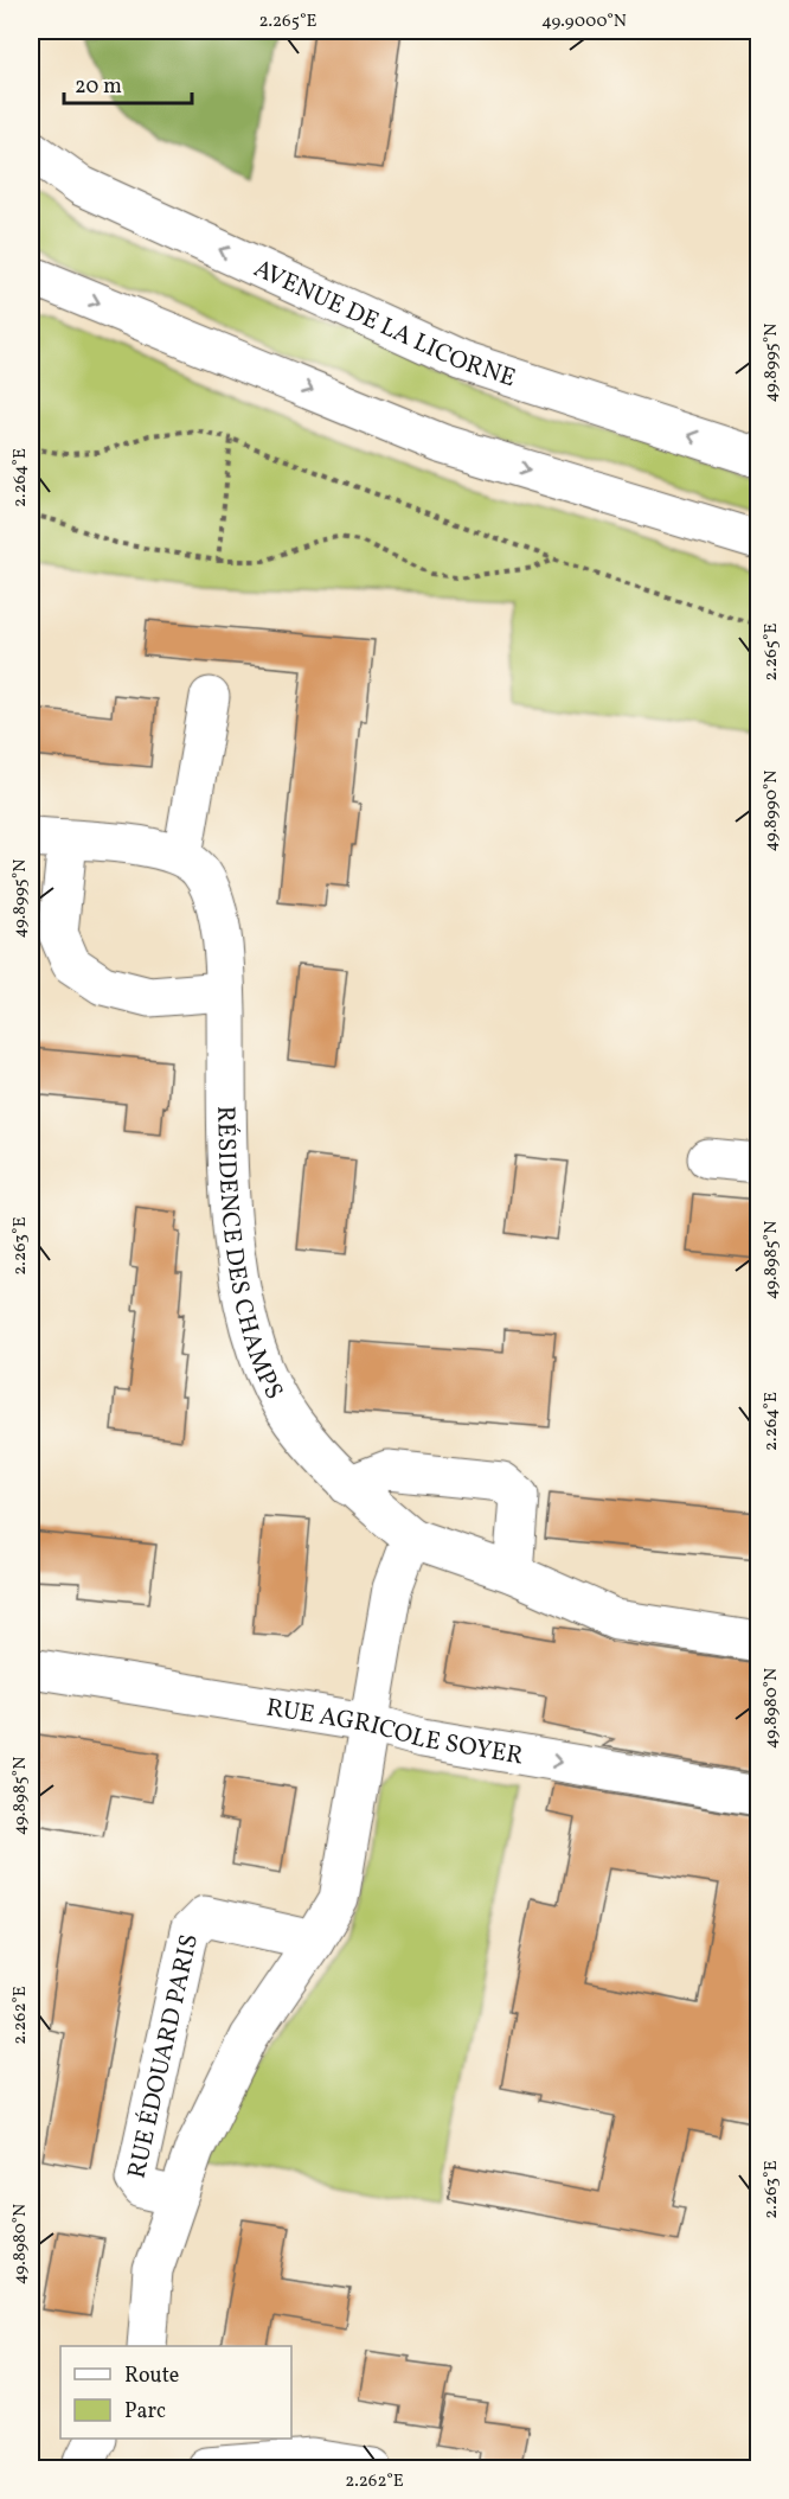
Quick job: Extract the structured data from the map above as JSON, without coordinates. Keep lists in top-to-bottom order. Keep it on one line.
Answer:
{"streets":{"street":["AVENUE DE LA LICORNE","RÉSIDENCE DES CHAMPS","RUE AGRICOLE SOYER","RUE ÉDOUARD PARIS"]},"crossings":[["RUE AGRICOLE SOYER","RUE ÉDOUARD PARIS"]],"one_way":["RUE AGRICOLE SOYER"],"legend":["Route","Parc"],"scale_bar":"20 m","coordinates":["2.265°E","49.9000°N","49.8995°N","2.264°E","49.8990°N","2.263°E","49.8985°N","49.8980°N","2.262°E"]}
